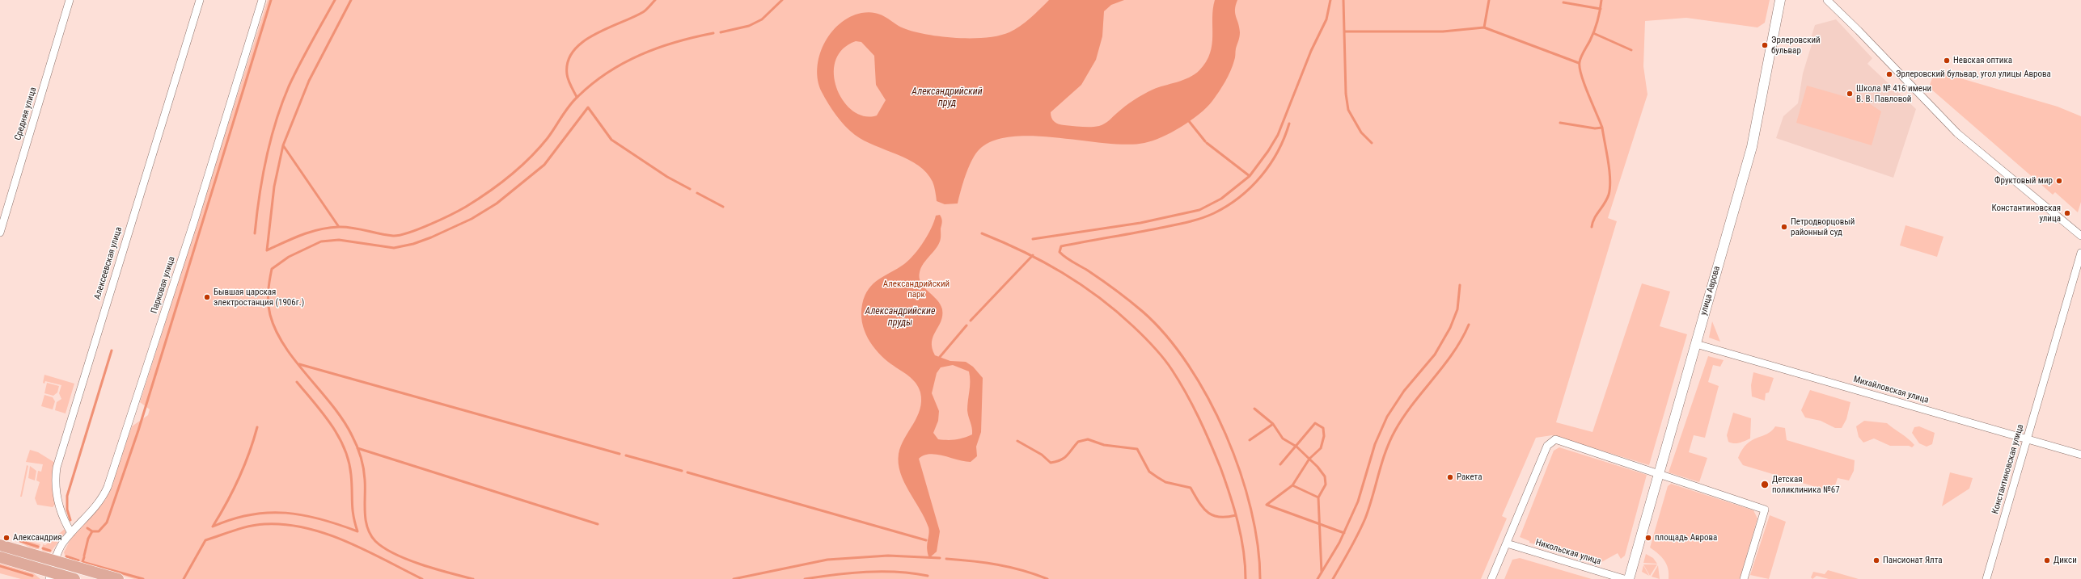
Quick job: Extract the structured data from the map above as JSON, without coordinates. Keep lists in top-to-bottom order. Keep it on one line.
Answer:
{"streets":{"street":["Средняя улица","Алексеевская улица","Парковая улица","улица Аврова","Михайловская улица","Константиновская улица","Никольская улица"]},"crossings":[["Алексеевская улица","Парковая улица"],["улица Аврова","Михайловская улица"],["Михайловская улица","Константиновская улица"]],"water":["Александрийский пруд","Александрийские пруды"],"parks":["Александрийский парк"],"places":["Эрлеровский бульвар","Невская оптика","Эрлеровский бульвар, угол улицы Аврова","Школа № 416 имени В. В. Павловой","Фруктовый мир","Константиновская улица","Петродворцовый районный суд","Бывшая царская электростанция (1906г.)","Ракета","Детская поликлиника №67","Александрия","площадь Аврова","Пансионат Ялта","Дикси"]}
